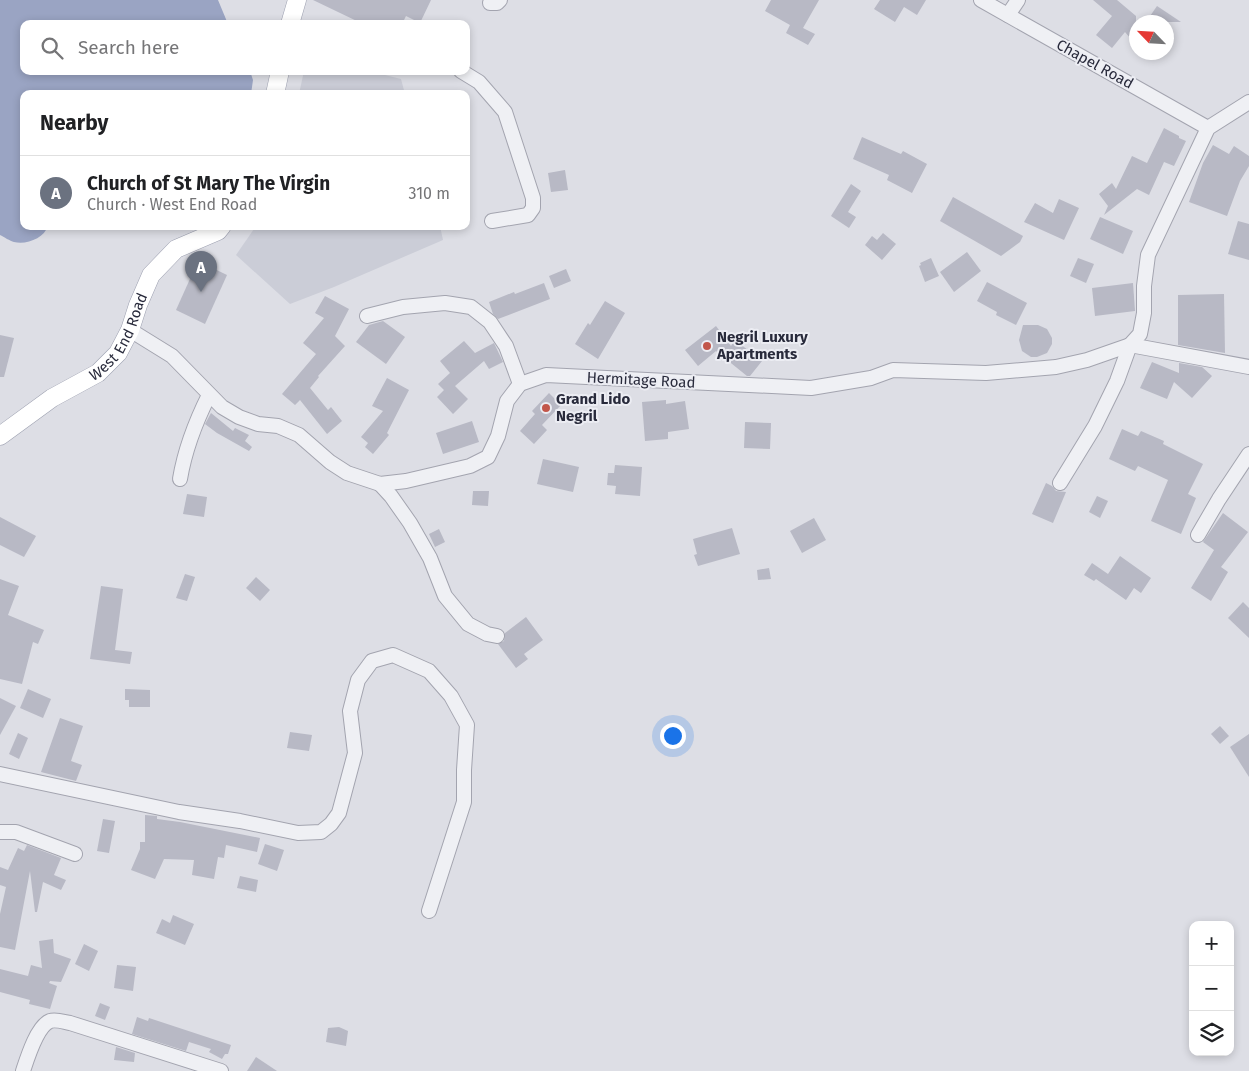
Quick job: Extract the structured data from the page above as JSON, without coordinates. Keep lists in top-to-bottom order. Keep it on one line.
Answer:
{"streets":{"main road":["West End Road"],"street":["Chapel Road","Hermitage Road"]},"places":["Negril Luxury Apartments","Grand Lido Negril"],"north":"top left","page":{"search":"Search here","heading":"Nearby","list":[{"mark":"A","name":"Church of St Mary The Virgin","note":"Church · West End Road","value":"310 m"}],"pins":"A","map_buttons":["+","−"]}}
